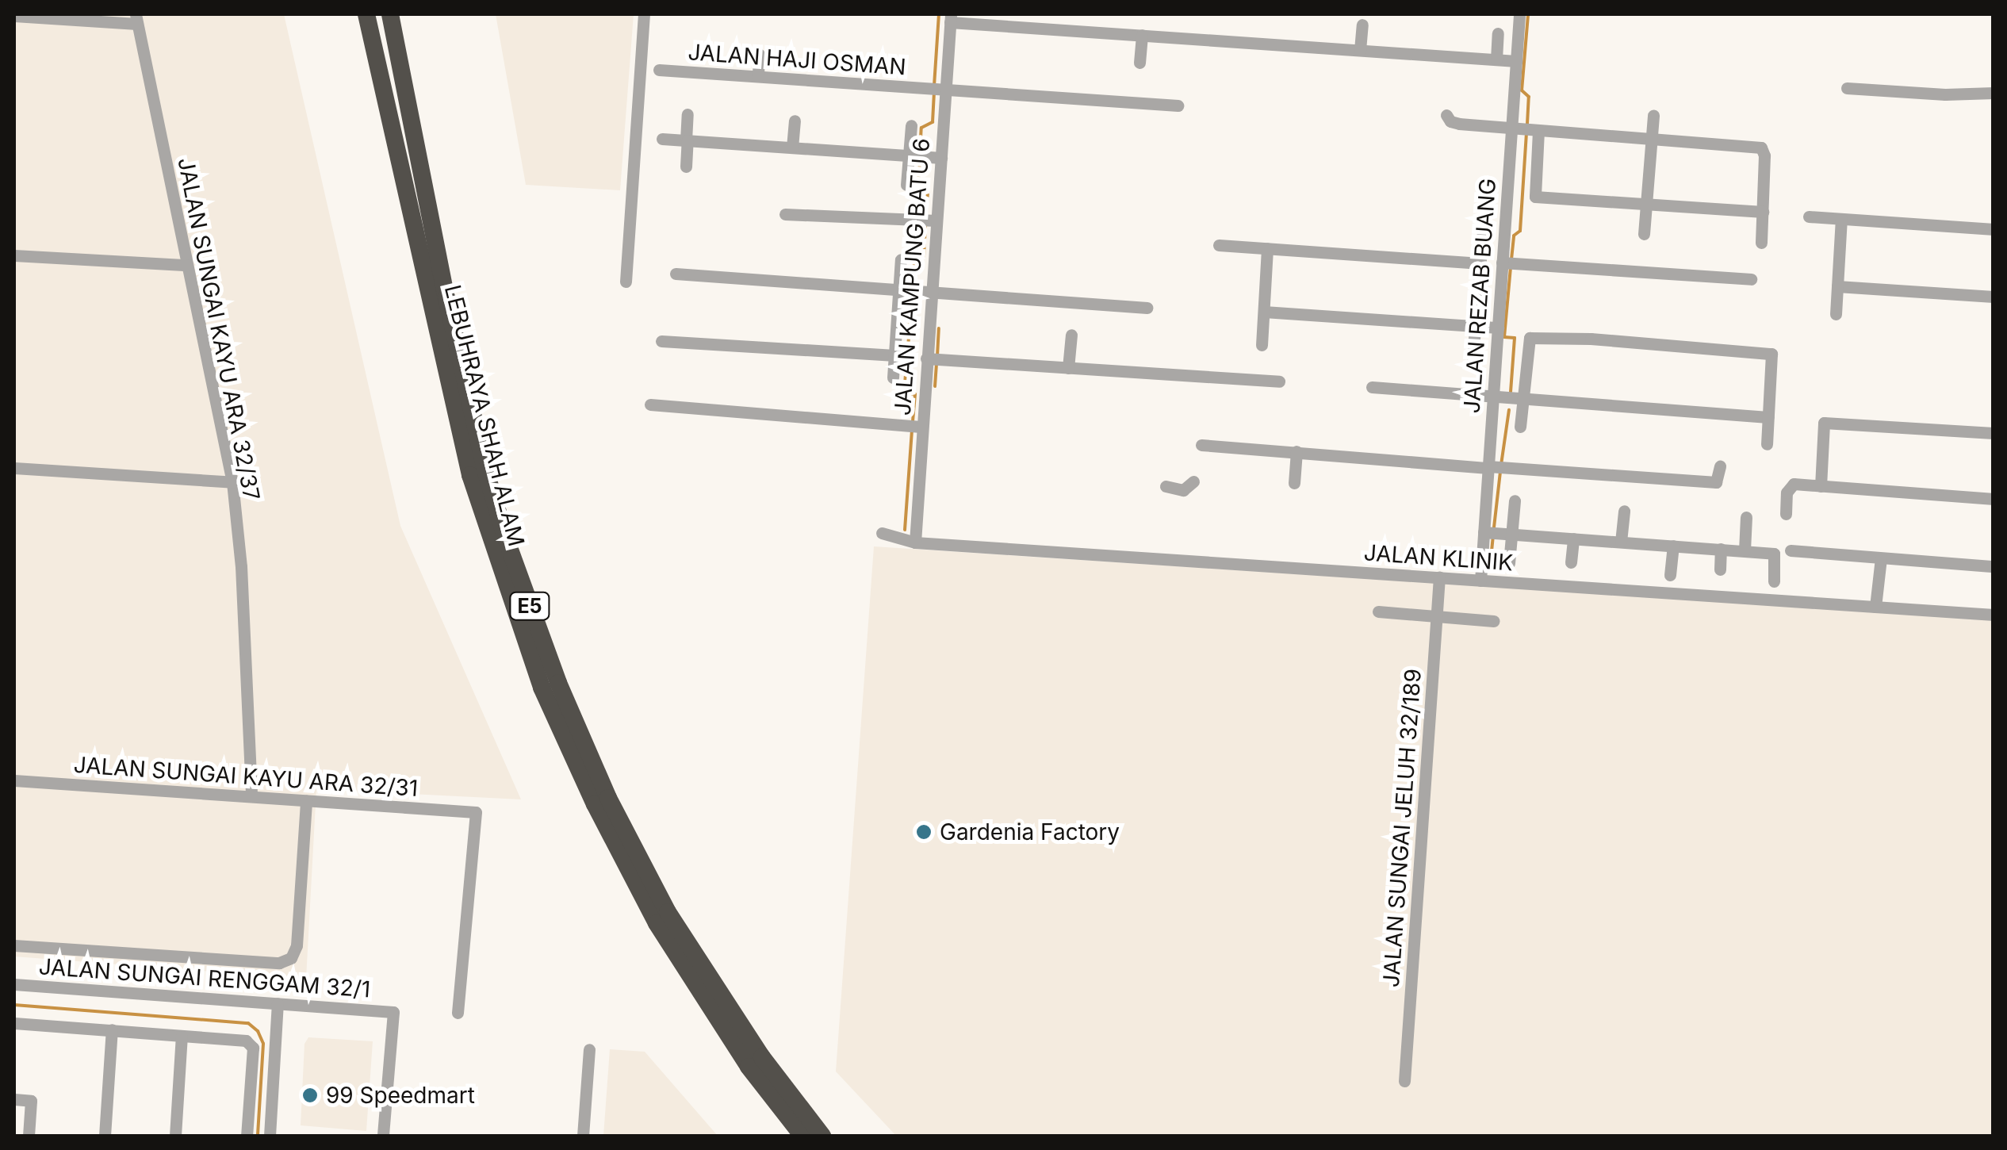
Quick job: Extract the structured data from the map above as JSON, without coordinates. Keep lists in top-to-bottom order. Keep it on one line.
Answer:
{"streets":{"highway":["LEBUHRAYA SHAH ALAM","E5"],"street":["JALAN HAJI OSMAN","JALAN KAMPUNG BATU 6","JALAN REZAB BUANG","JALAN SUNGAI KAYU ARA 32/37","JALAN KLINIK","JALAN SUNGAI KAYU ARA 32/31","JALAN SUNGAI JELUH 32/189","JALAN SUNGAI RENGGAM 32/1"]},"crossings":[["JALAN HAJI OSMAN","JALAN KAMPUNG BATU 6"],["JALAN KAMPUNG BATU 6","JALAN KLINIK"],["JALAN REZAB BUANG","JALAN KLINIK"],["JALAN SUNGAI KAYU ARA 32/37","JALAN SUNGAI KAYU ARA 32/31"],["JALAN KLINIK","JALAN SUNGAI JELUH 32/189"]],"places":["Gardenia Factory","99 Speedmart"]}
